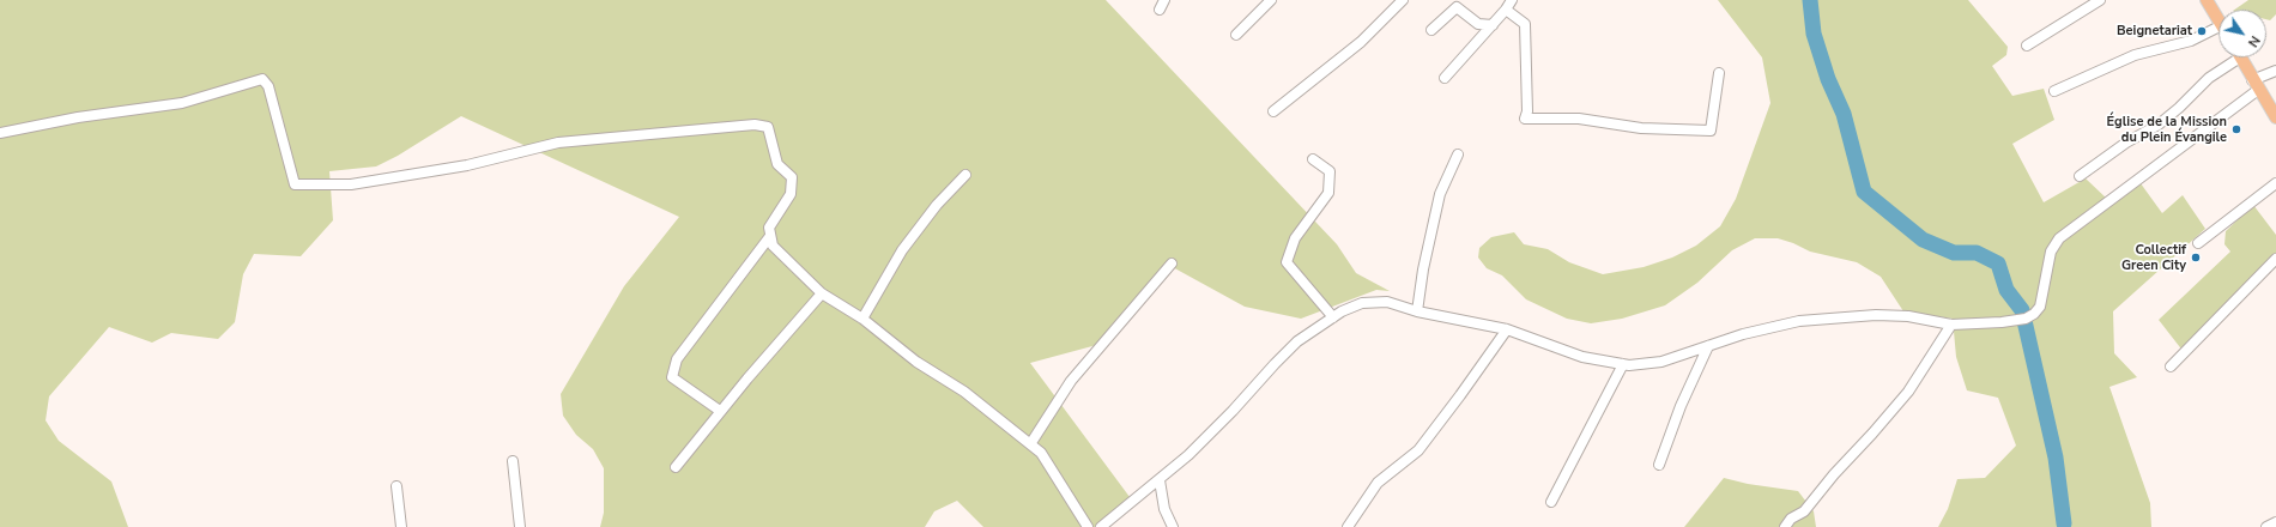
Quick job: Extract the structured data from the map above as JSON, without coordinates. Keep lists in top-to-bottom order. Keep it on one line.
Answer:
{"places":["Beignetariat","Église de la Mission du Plein Évangile","Collectif Green City"],"north":"bottom right"}
